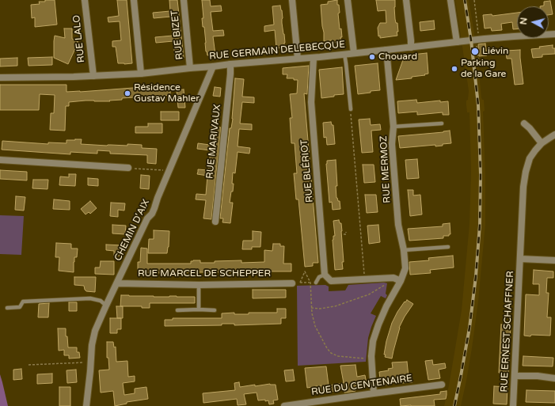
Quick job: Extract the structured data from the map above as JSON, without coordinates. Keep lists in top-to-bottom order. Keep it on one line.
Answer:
{"streets":{"street":["RUE BIZET","RUE LALO","RUE GERMAIN DELEBECQUE","RUE MARIVAUX","RUE MERMOZ","RUE BLÉRIOT","CHEMIN D'AIX","RUE MARCEL DE SCHEPPER","RUE ERNEST SCHAFFNER","RUE DU CENTENAIRE"]},"crossings":[["RUE BIZET","RUE GERMAIN DELEBECQUE"],["RUE LALO","RUE GERMAIN DELEBECQUE"],["RUE GERMAIN DELEBECQUE","RUE MARIVAUX"],["RUE GERMAIN DELEBECQUE","RUE MERMOZ"],["RUE GERMAIN DELEBECQUE","RUE BLÉRIOT"],["RUE GERMAIN DELEBECQUE","CHEMIN D'AIX"],["CHEMIN D'AIX","RUE MARCEL DE SCHEPPER"]],"places":["Liévin","Chouard","Parking de la Gare","Résidence Gustav Mahler"],"north":"left"}
